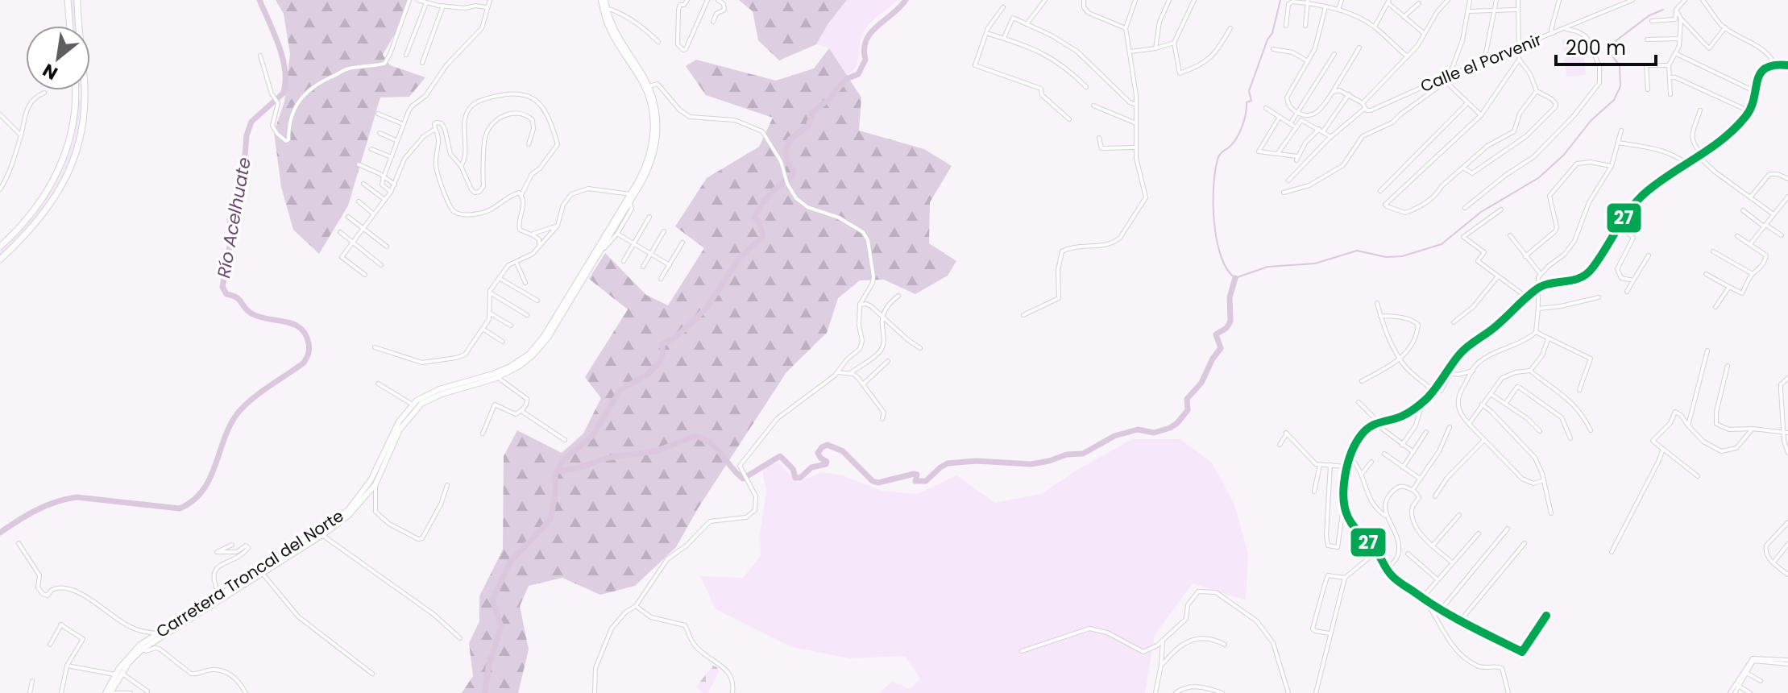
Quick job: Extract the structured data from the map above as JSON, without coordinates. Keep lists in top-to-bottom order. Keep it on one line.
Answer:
{"streets":{"main road":["Carretera Troncal del Norte"],"street":["Calle el Porvenir"]},"water":["Río Acelhuate"],"lines":["transit line 27"],"scale_bar":"200 m","north":"bottom left"}
